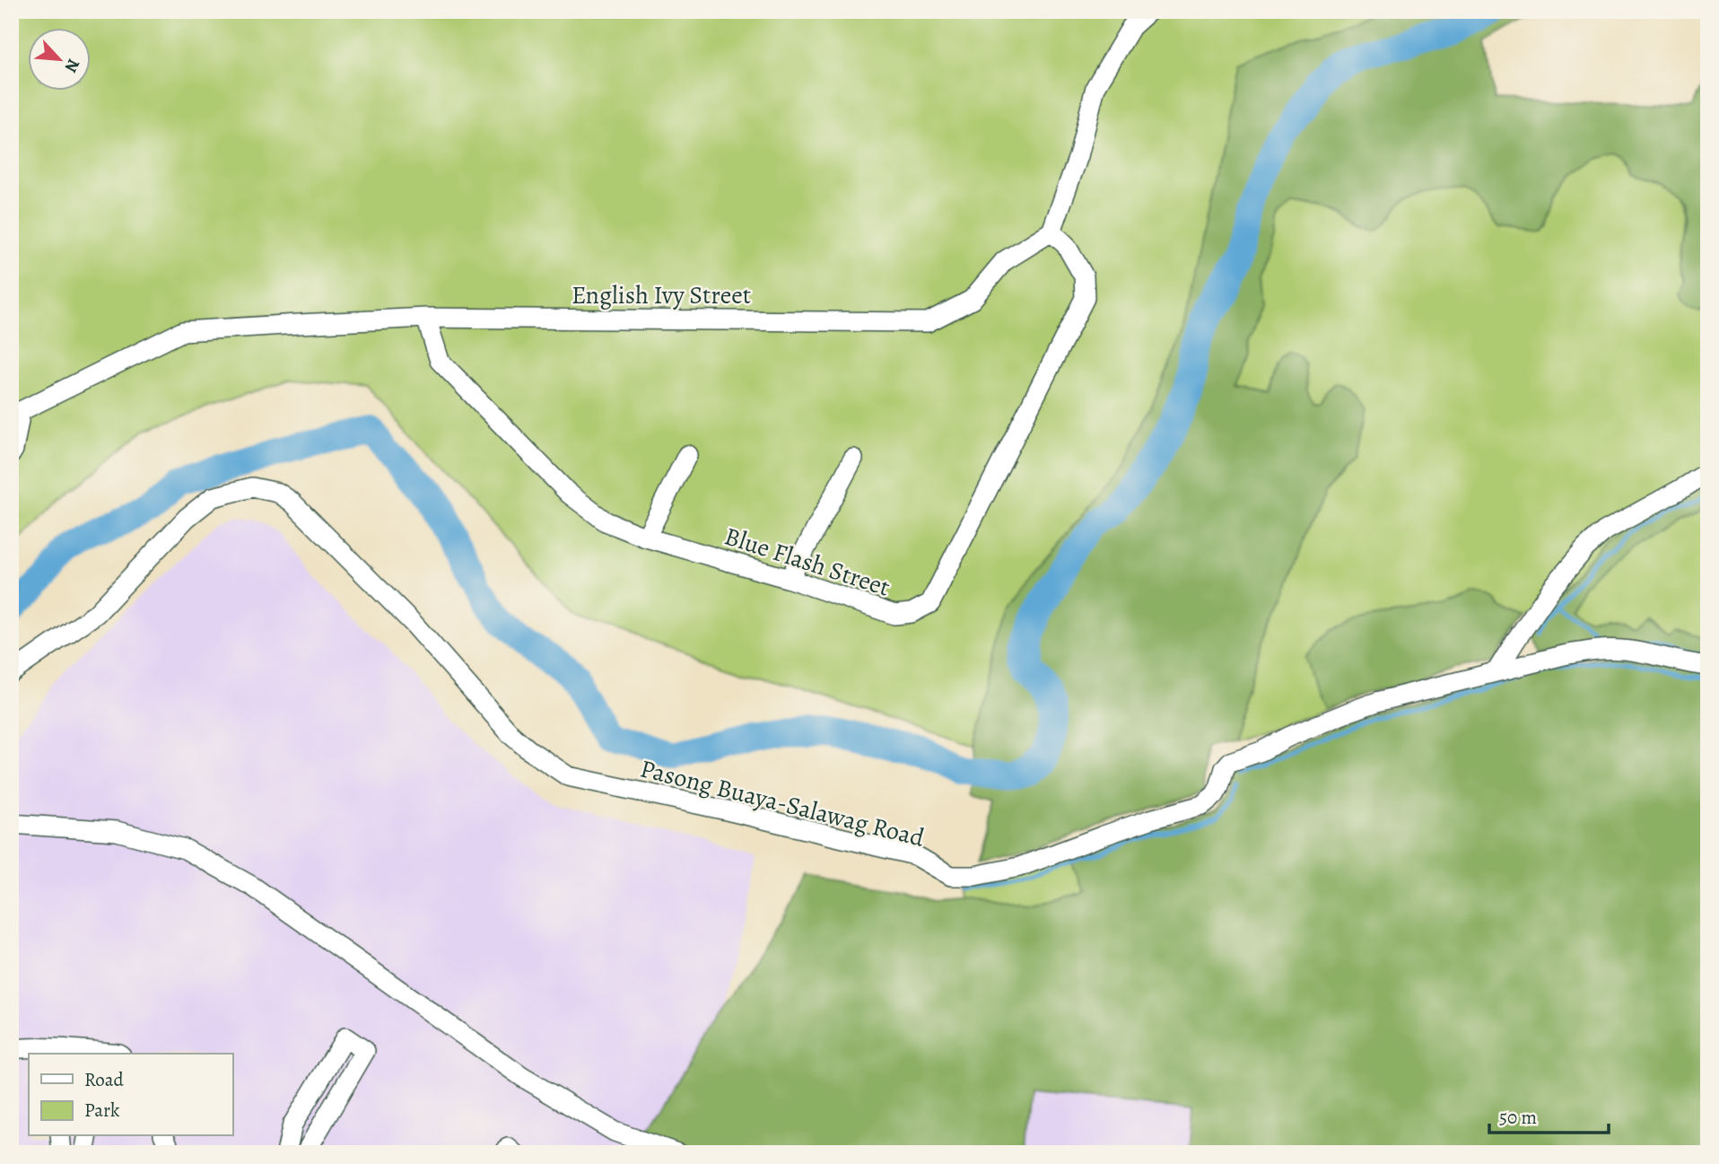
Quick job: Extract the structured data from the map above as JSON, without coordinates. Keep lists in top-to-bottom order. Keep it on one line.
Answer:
{"streets":{"street":["English Ivy Street","Blue Flash Street","Pasong Buaya-Salawag Road"]},"crossings":[["English Ivy Street","Blue Flash Street"]],"legend":["Road","Park"],"scale_bar":"50 m","north":"bottom right"}
